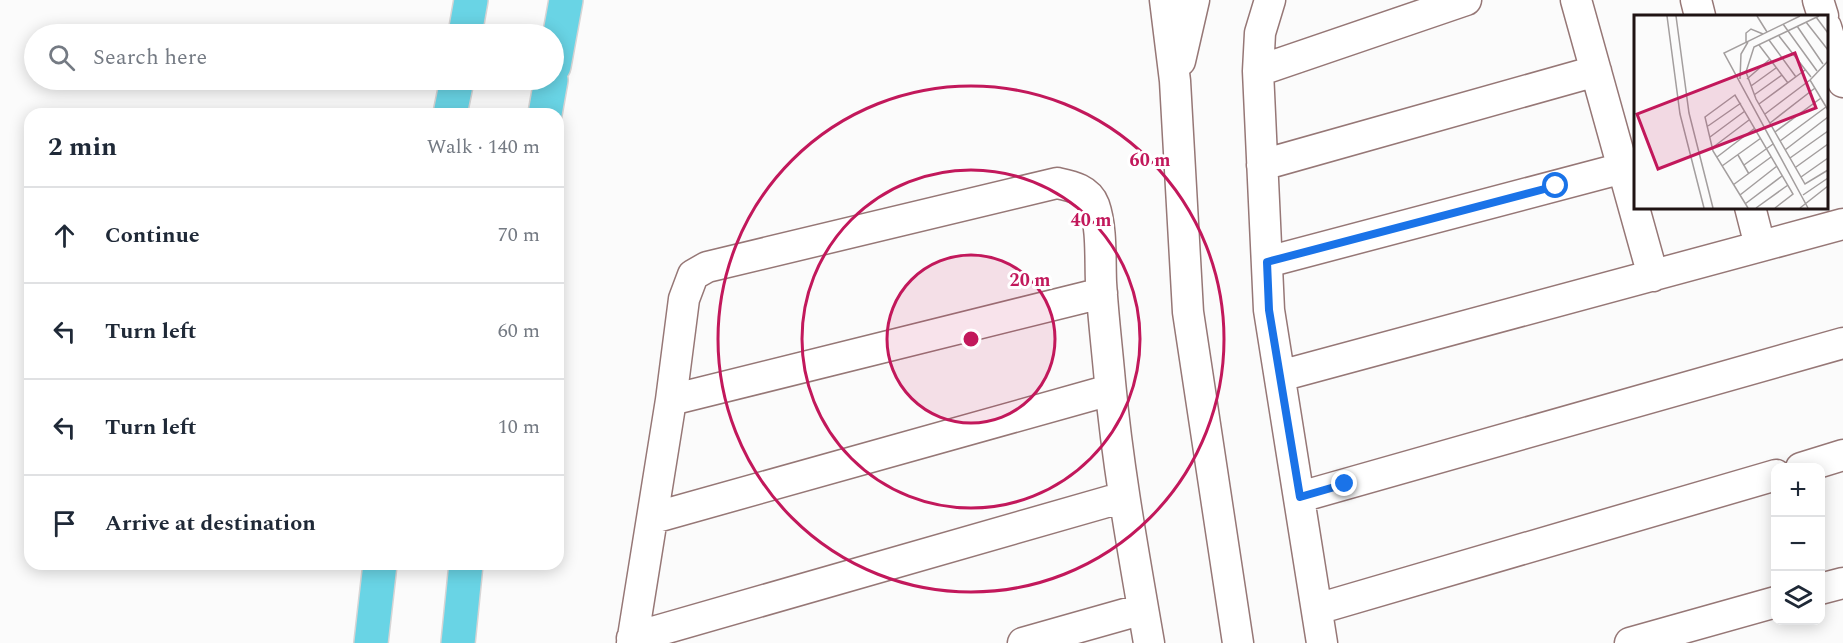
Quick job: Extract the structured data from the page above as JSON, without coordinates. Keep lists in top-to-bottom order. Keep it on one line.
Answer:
{"page":{"search":"Search here","heading":["2 min","Walk · 140 m"],"list":[["Continue","70 m"],["Turn left","60 m"],["Turn left","10 m"],"Arrive at destination"],"map_buttons":["+","−"]},"rings":["60 m","40 m","20 m"]}
